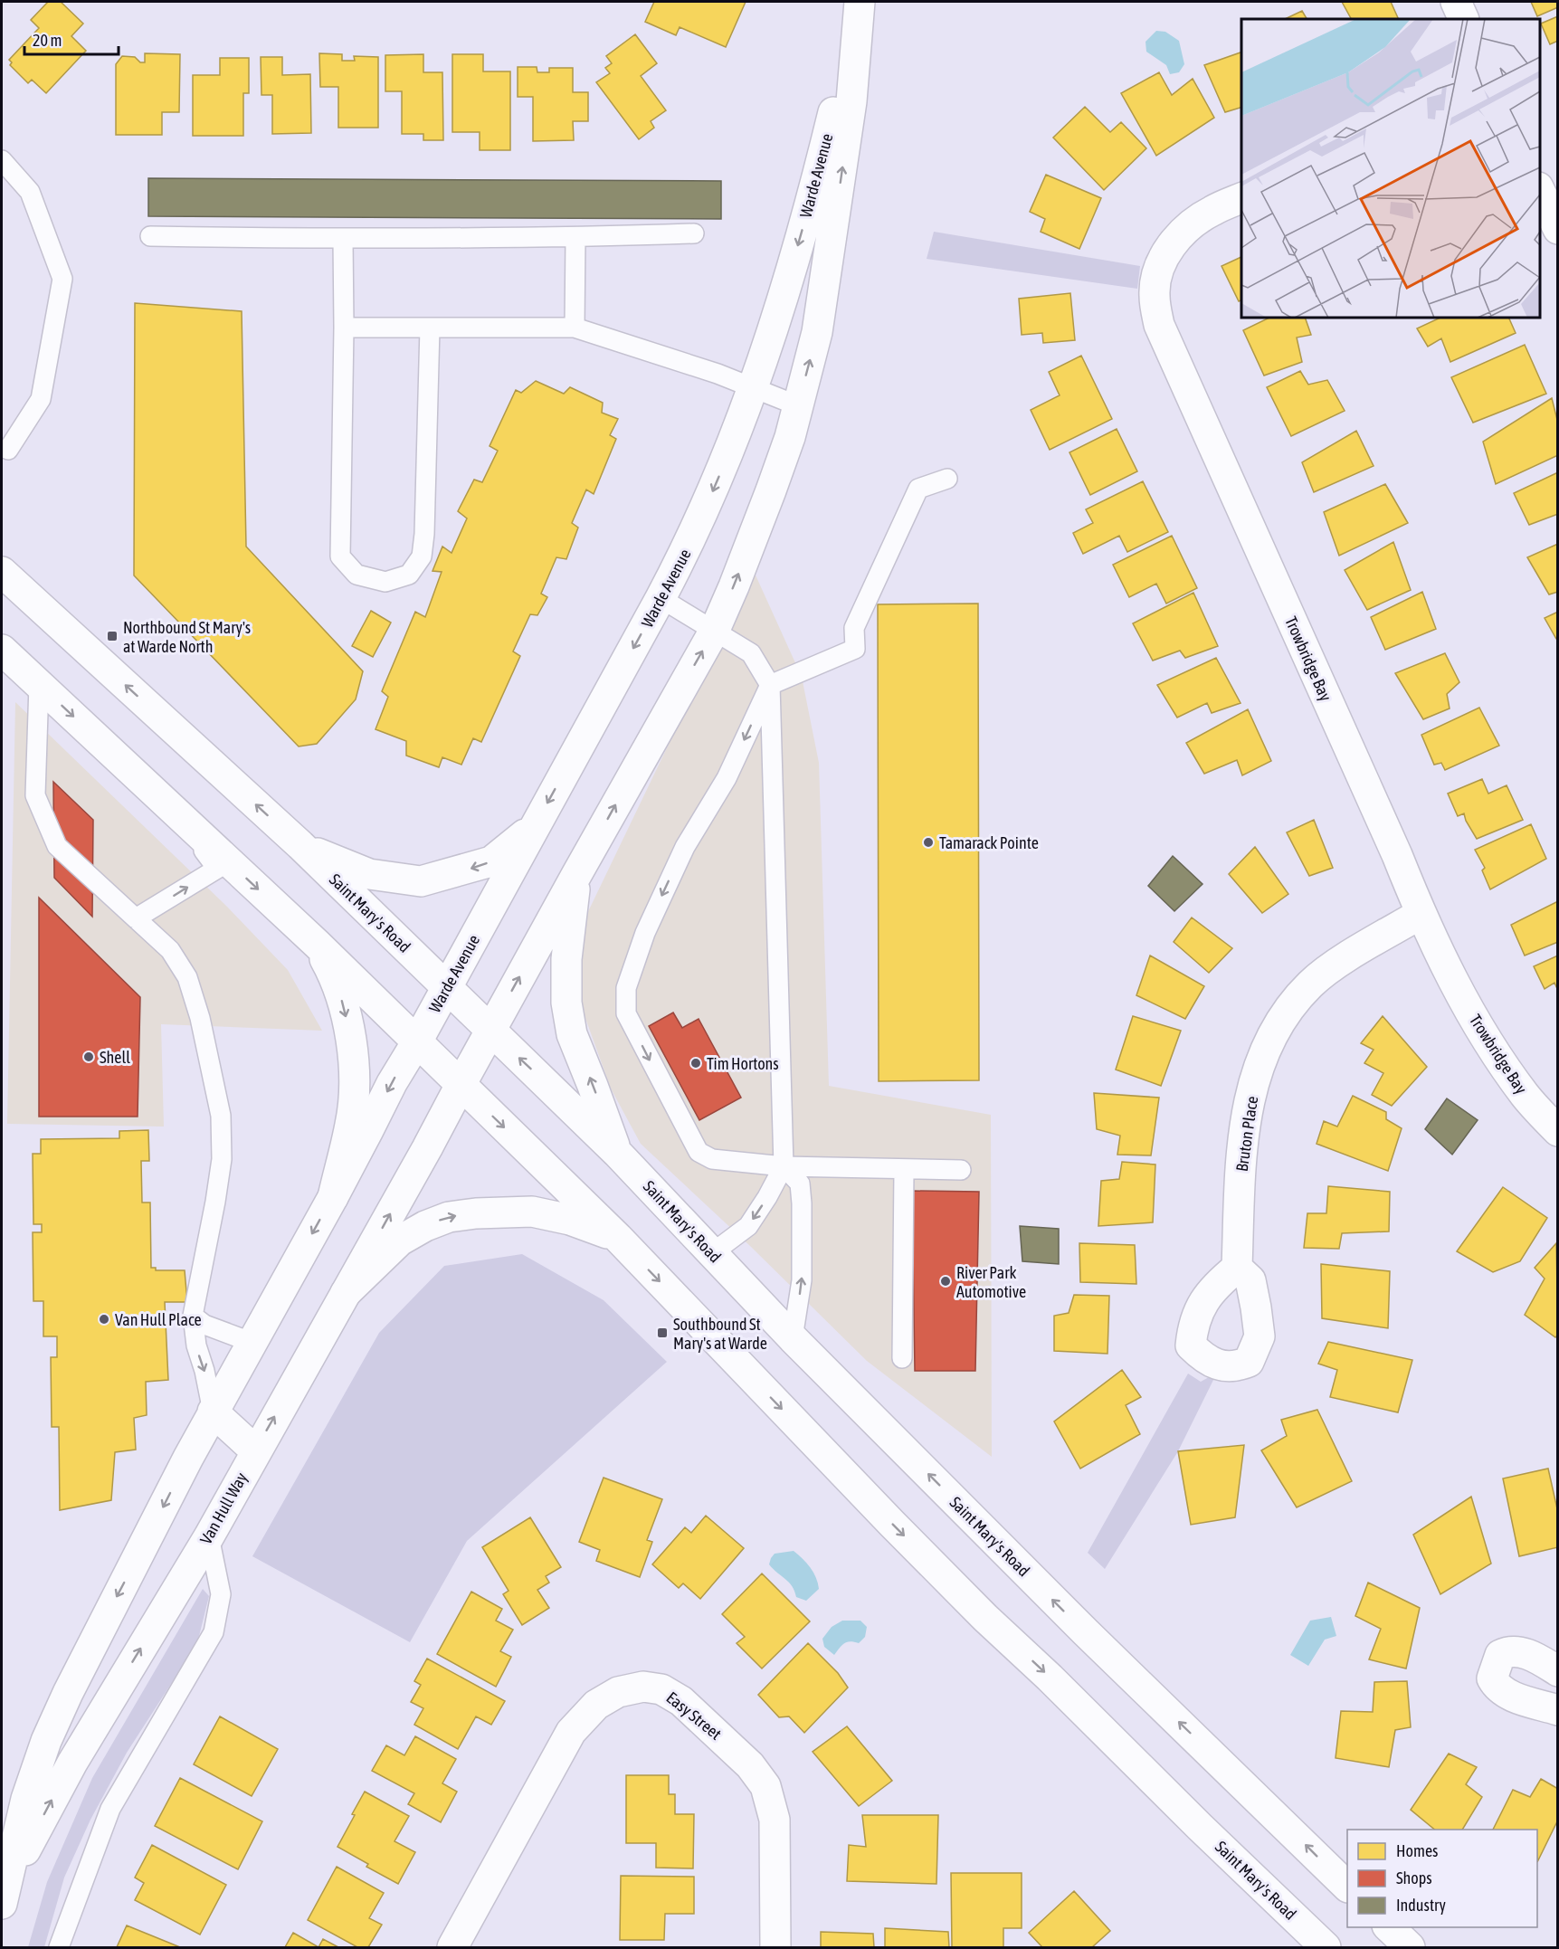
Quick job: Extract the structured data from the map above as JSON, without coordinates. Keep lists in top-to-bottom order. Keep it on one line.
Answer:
{"streets":{"main road":["Warde Avenue","Trowbridge Bay","Saint Mary's Road","Bruton Place","Van Hull Way","Easy Street"]},"crossings":[["Warde Avenue","Saint Mary's Road"],["Warde Avenue","Van Hull Way"],["Trowbridge Bay","Bruton Place"]],"places":{"transit":["Northbound St Mary's at Warde North","Southbound St Mary's at Warde"],"other":["Tamarack Pointe","Shell","Tim Hortons","River Park Automotive","Van Hull Place"]},"legend":["Homes","Shops","Industry"],"scale_bar":"20 m"}
